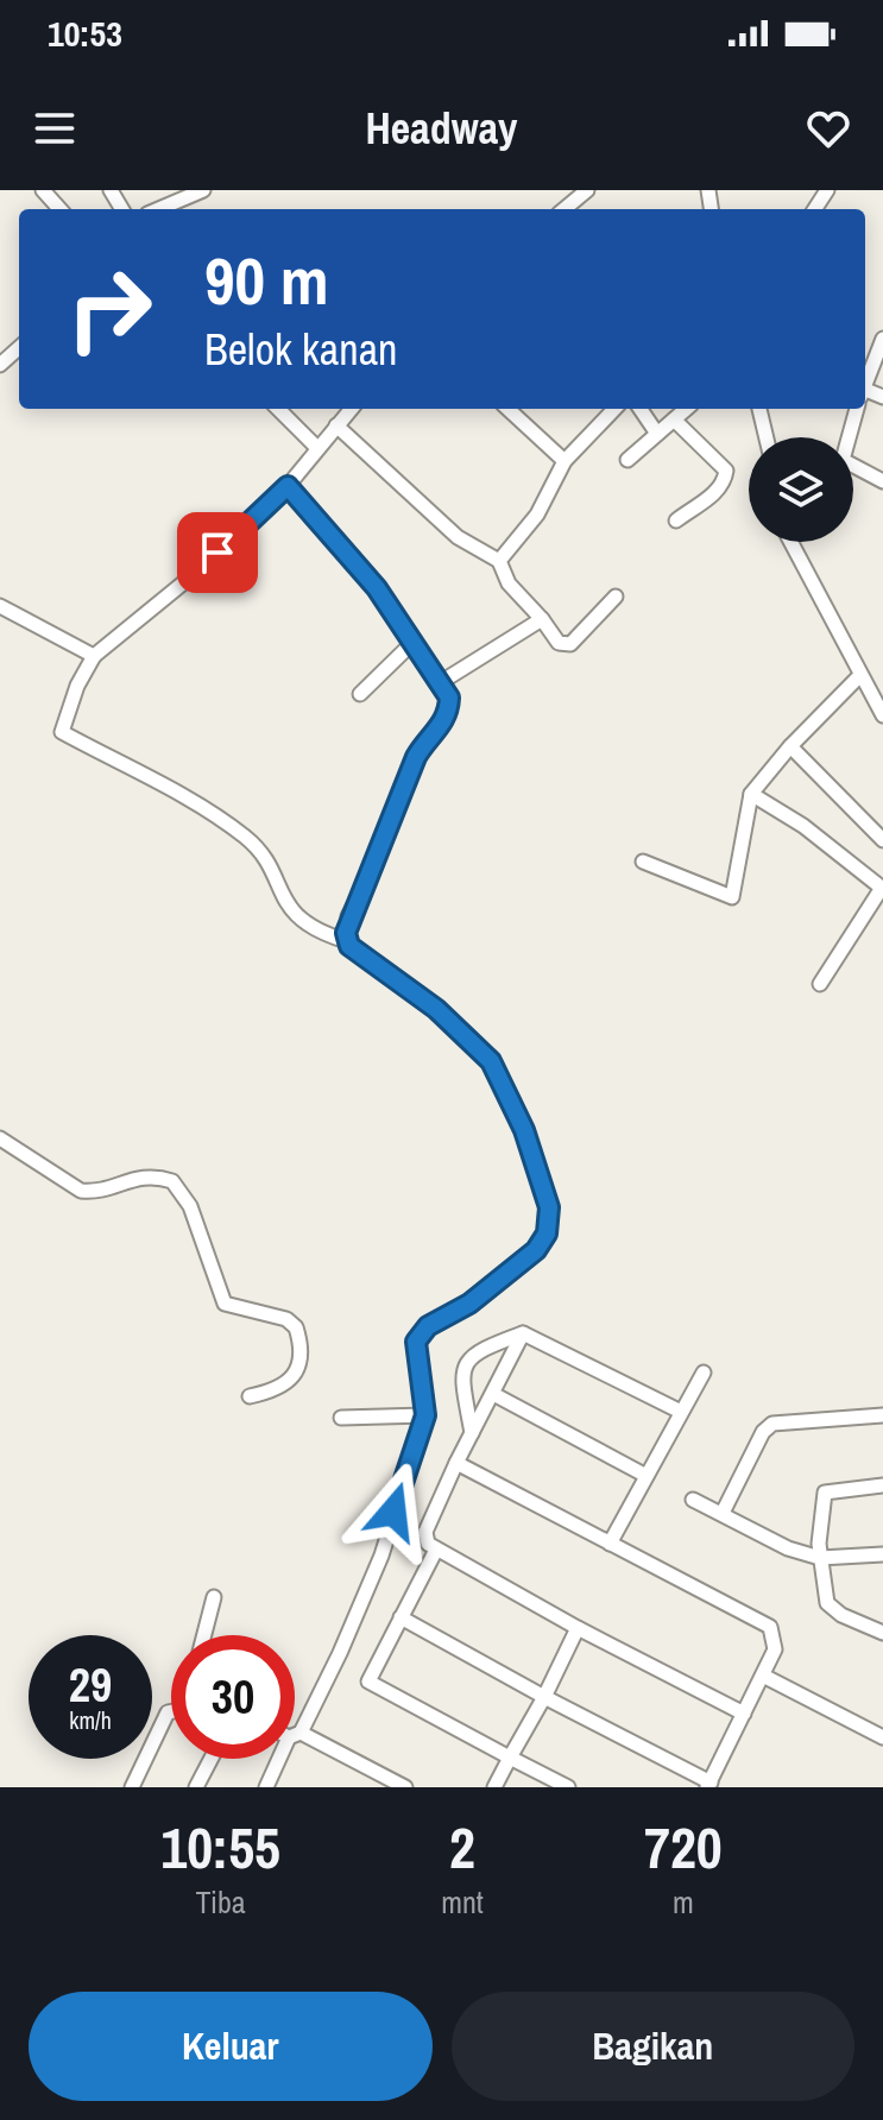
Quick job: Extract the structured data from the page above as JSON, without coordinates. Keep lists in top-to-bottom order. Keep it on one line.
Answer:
{"page":{"status":"10:53","header":"Headway","turn":["90 m","Belok kanan"],"speed":"29 km/h","limit":"30","eta":["10:55","Tiba","2","mnt","720","m"],"buttons":["Keluar","Bagikan"]}}
